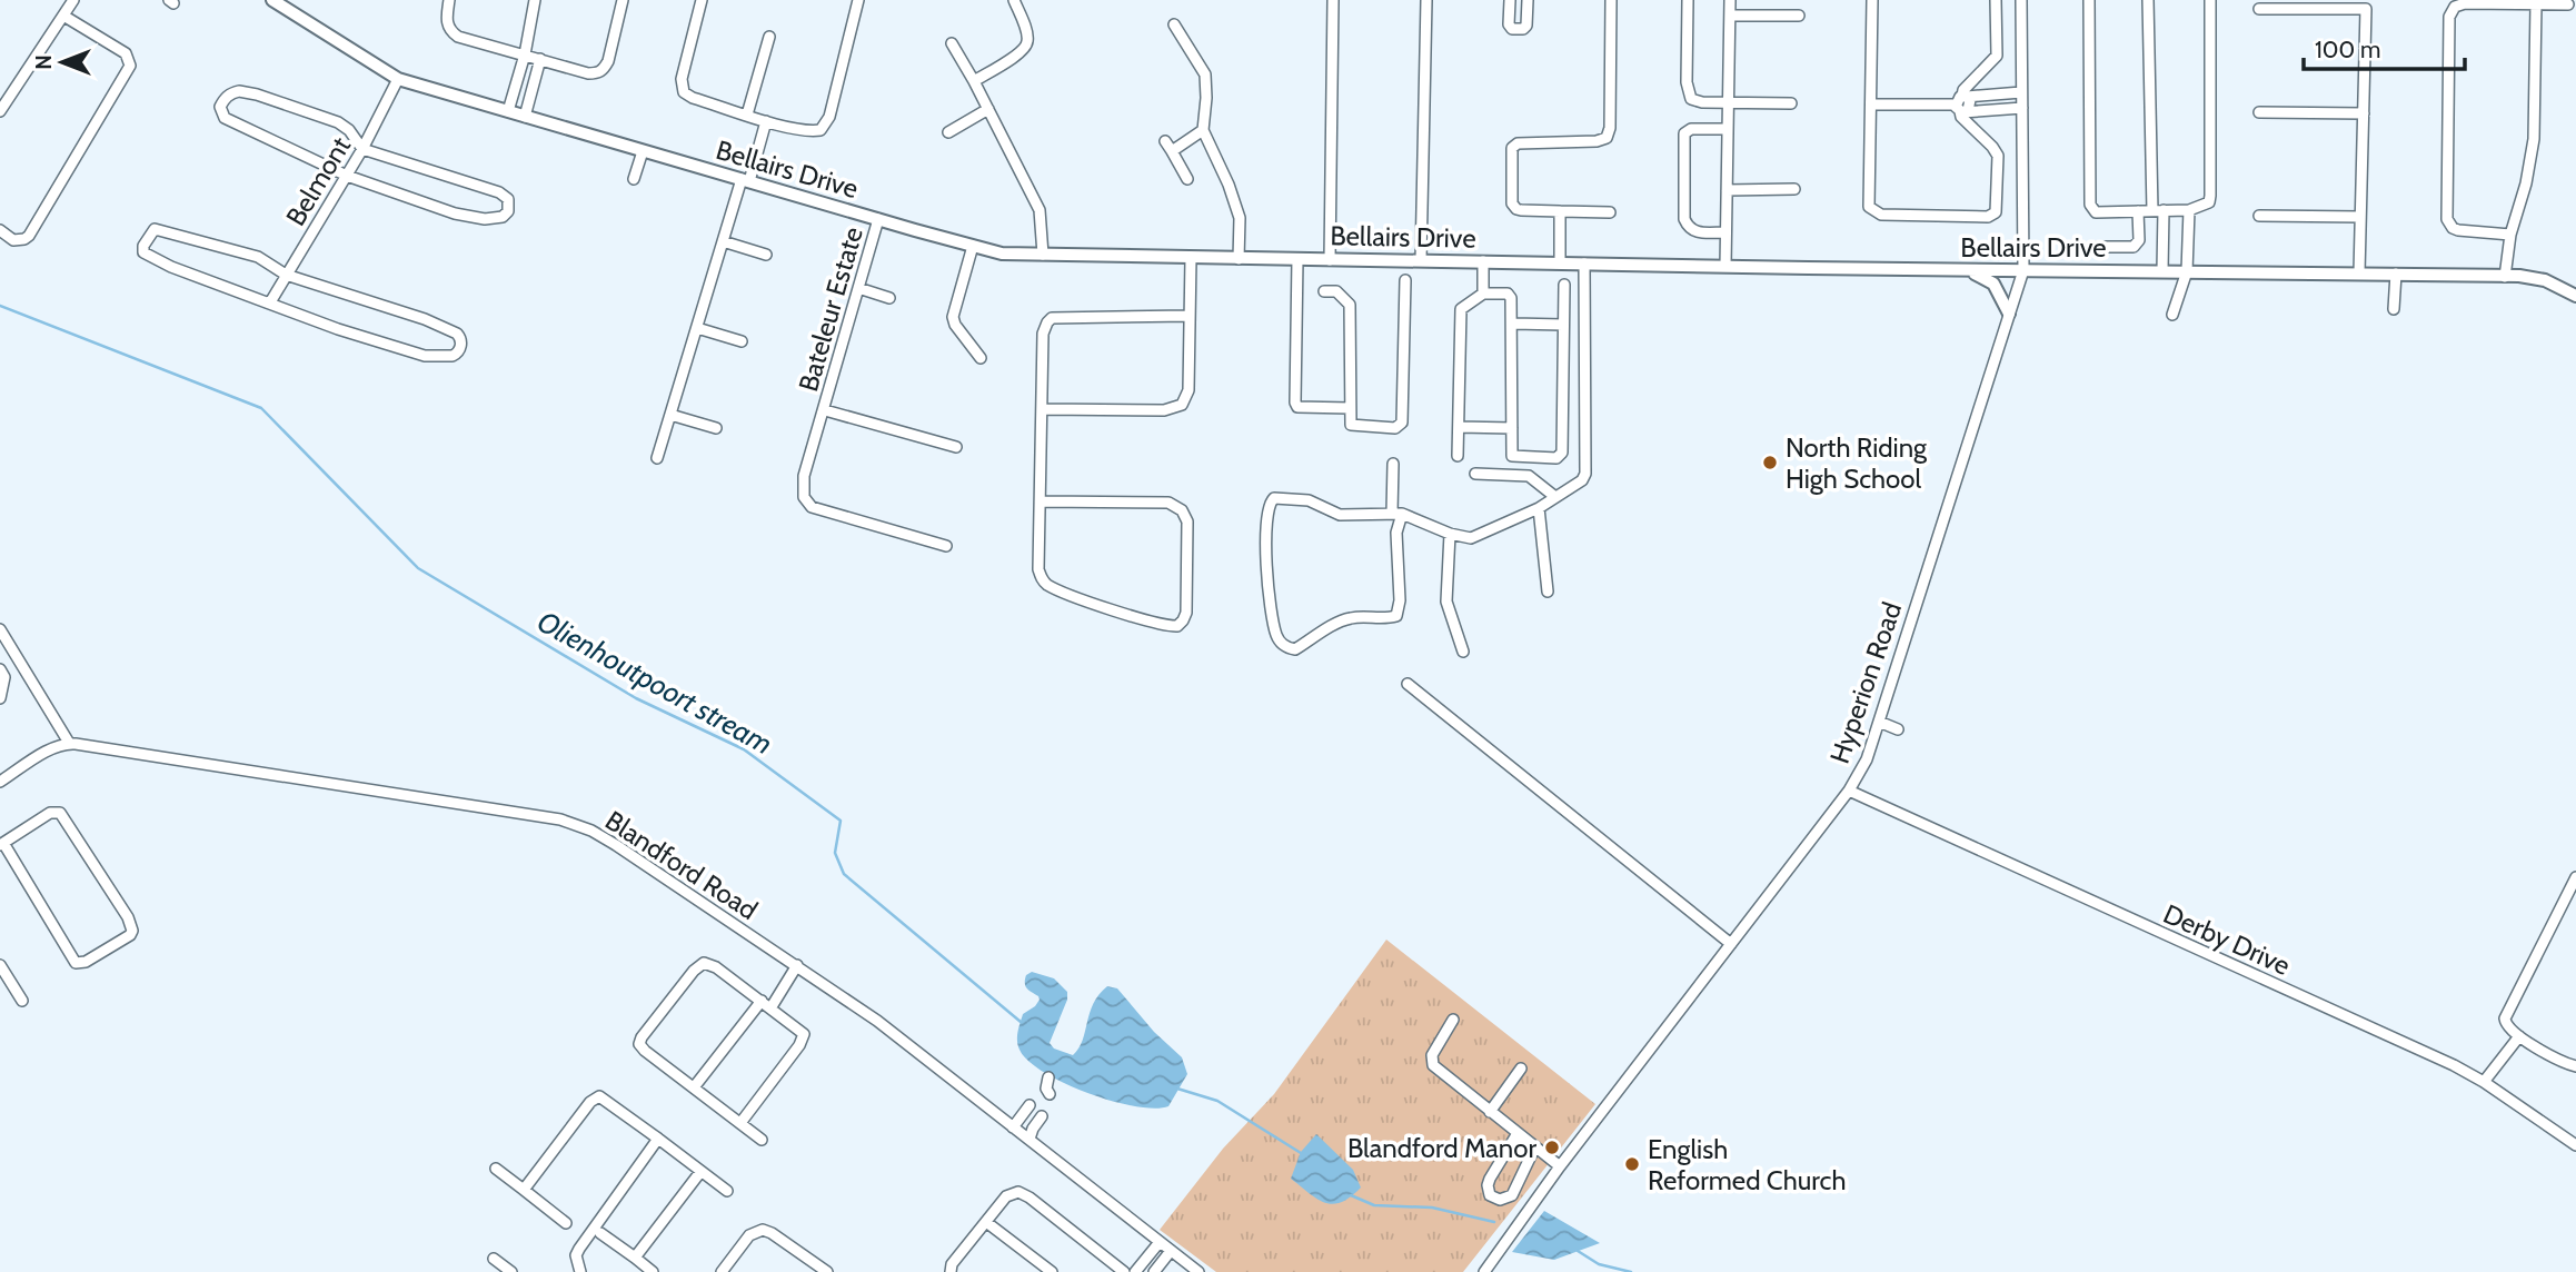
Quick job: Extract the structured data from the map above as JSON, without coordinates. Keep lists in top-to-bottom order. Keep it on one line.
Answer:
{"streets":{"street":["Bellairs Drive","Belmont","Bateleur Estate","Hyperion Road","Blandford Road","Derby Drive"]},"crossings":[["Bellairs Drive","Belmont"],["Bellairs Drive","Bateleur Estate"],["Bellairs Drive","Hyperion Road"],["Hyperion Road","Derby Drive"]],"water":["Olienhoutpoort stream"],"places":["North Riding High School","Blandford Manor","English Reformed Church"],"scale_bar":"100 m","north":"left"}
